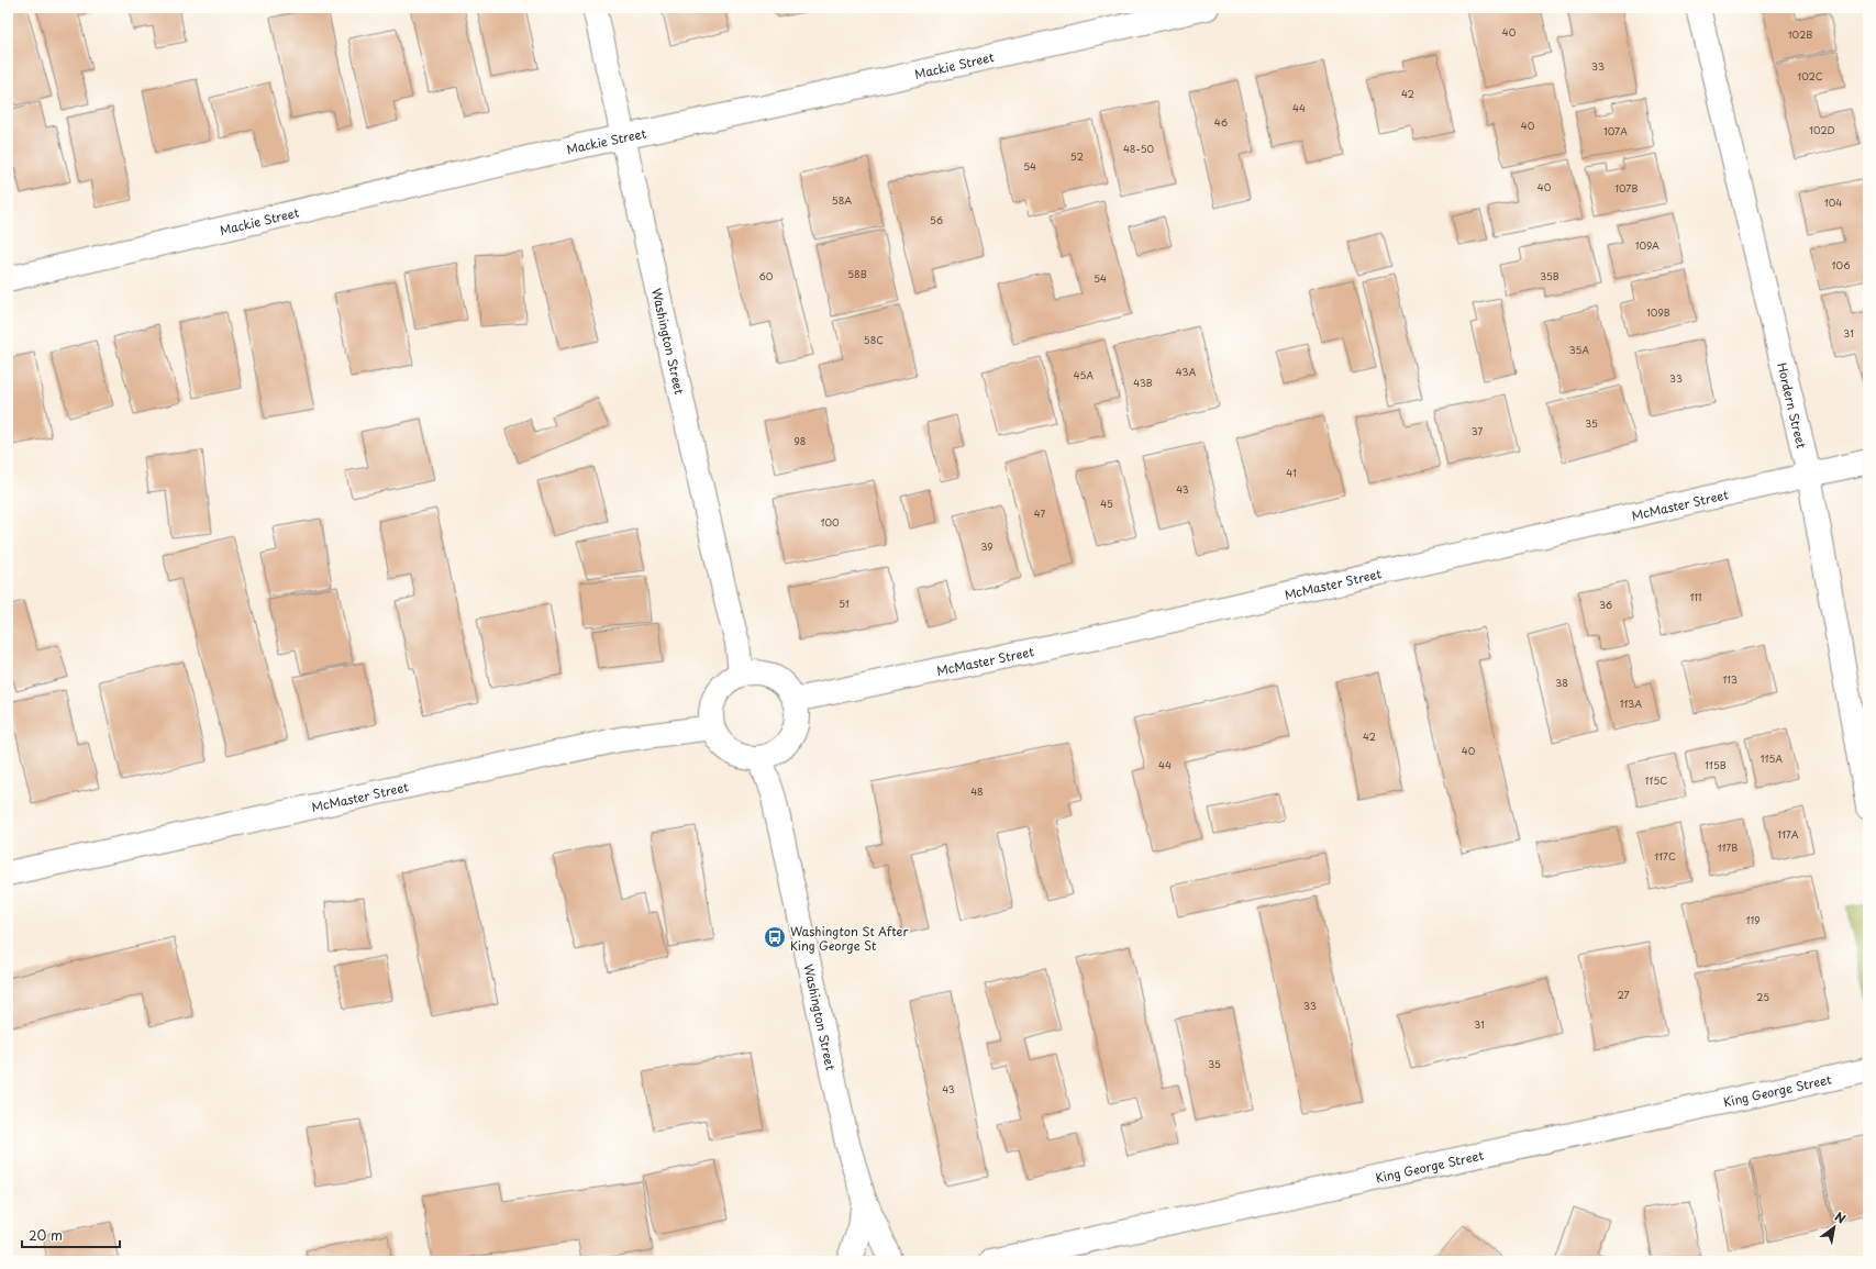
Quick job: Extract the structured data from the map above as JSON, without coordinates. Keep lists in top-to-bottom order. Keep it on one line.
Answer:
{"streets":{"street":["Mackie Street","Washington Street","Hordern Street","McMaster Street","King George Street"]},"crossings":[["Mackie Street","Washington Street"],["Washington Street","McMaster Street"],["Hordern Street","McMaster Street"]],"places":{"bus stop":["Washington St After King George St"]},"house_numbers":["40","102B","33","102C","42","44","46","40","102D","107A","48-50","52","54","40","107B","58A","104","56","109A","106","58B","60","35B","54","109B","31","58C","35A","43A","45A","33","43B","35","37","98","41","43","45","47","100","39","111","51","36","113","38","113A","42","40","115A","44","115B","115C","48","117A","117B","117C","119","27","25","33","31","35","43"],"scale_bar":"20 m","north":"top right"}
